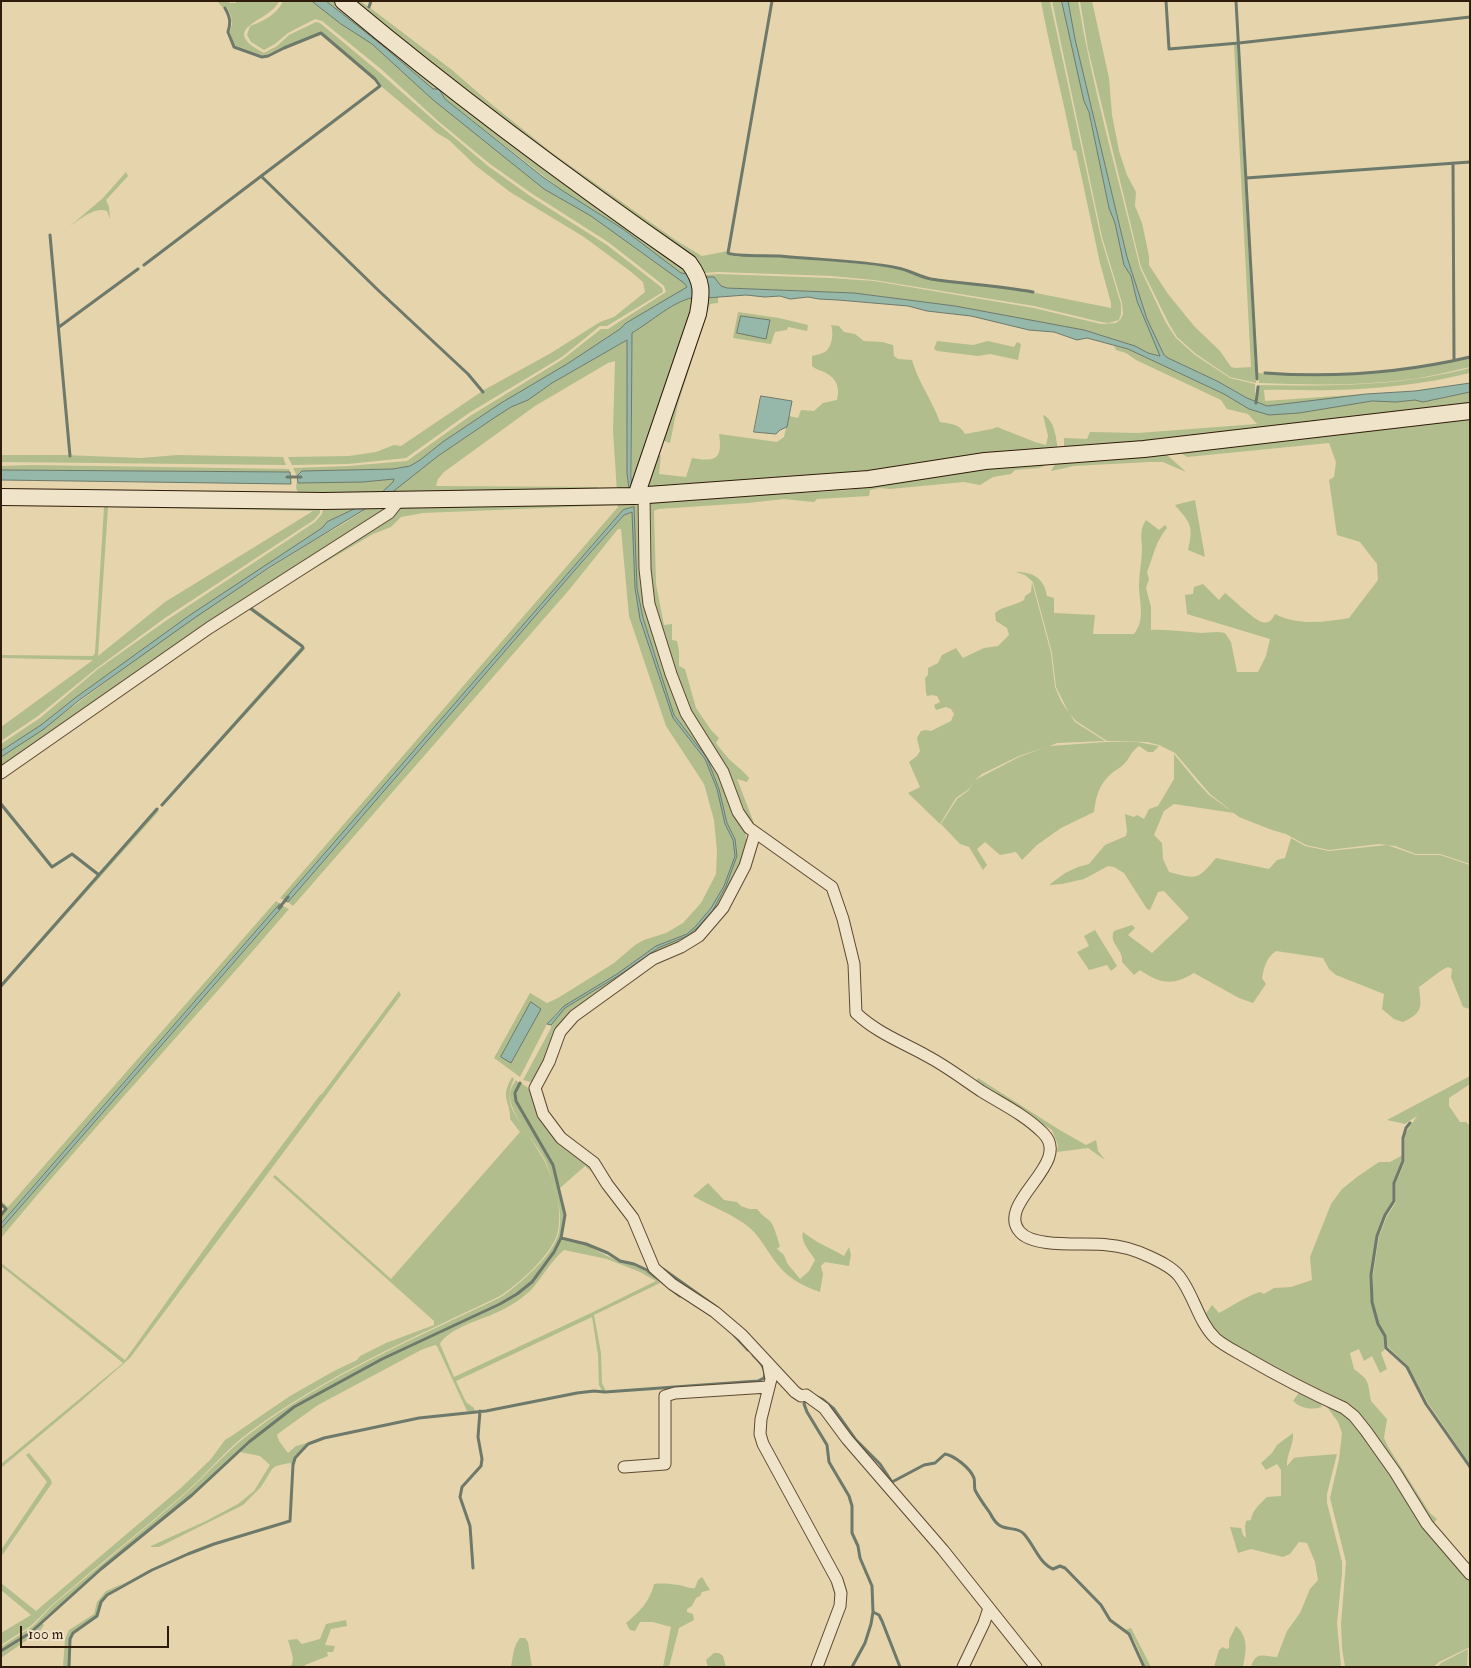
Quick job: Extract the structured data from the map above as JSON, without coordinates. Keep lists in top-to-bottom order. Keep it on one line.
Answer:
{"scale_bar":"100 m"}
